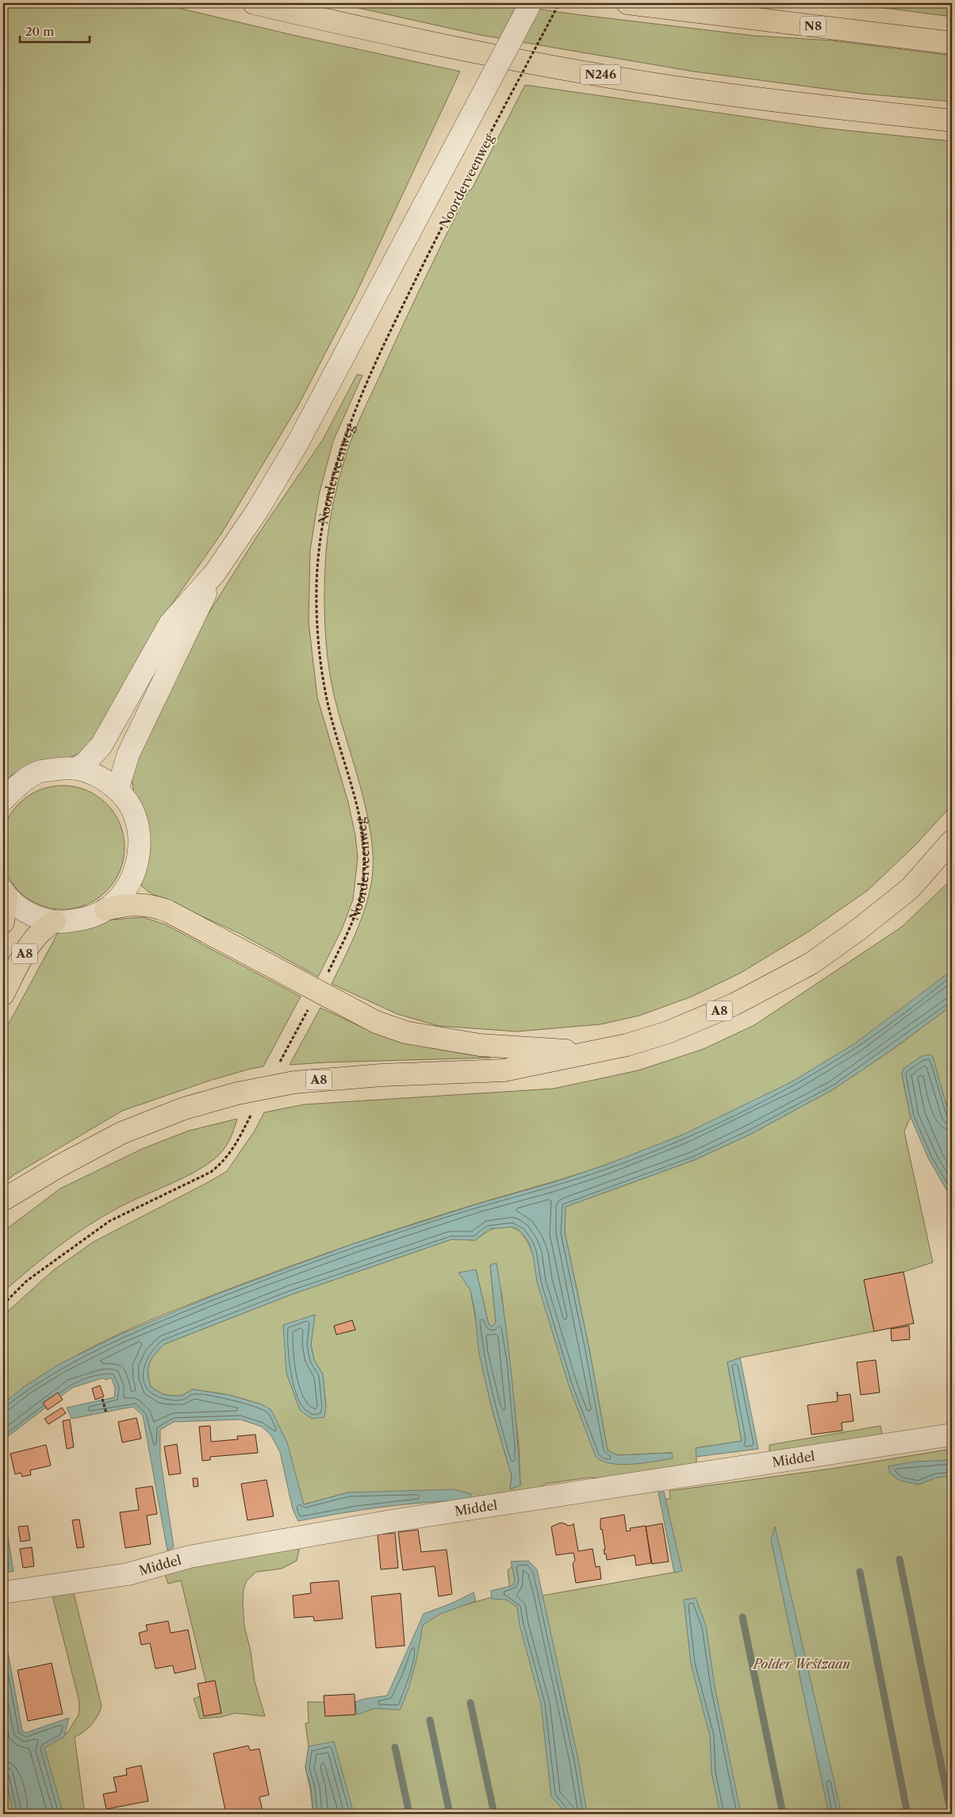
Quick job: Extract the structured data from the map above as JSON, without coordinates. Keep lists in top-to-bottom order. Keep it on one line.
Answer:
{"streets":{"highway":["N8","N246","A8"],"street":["Noorderveenweg","Middel"]},"parks":["Polder Westzaan"],"scale_bar":"20 m"}
